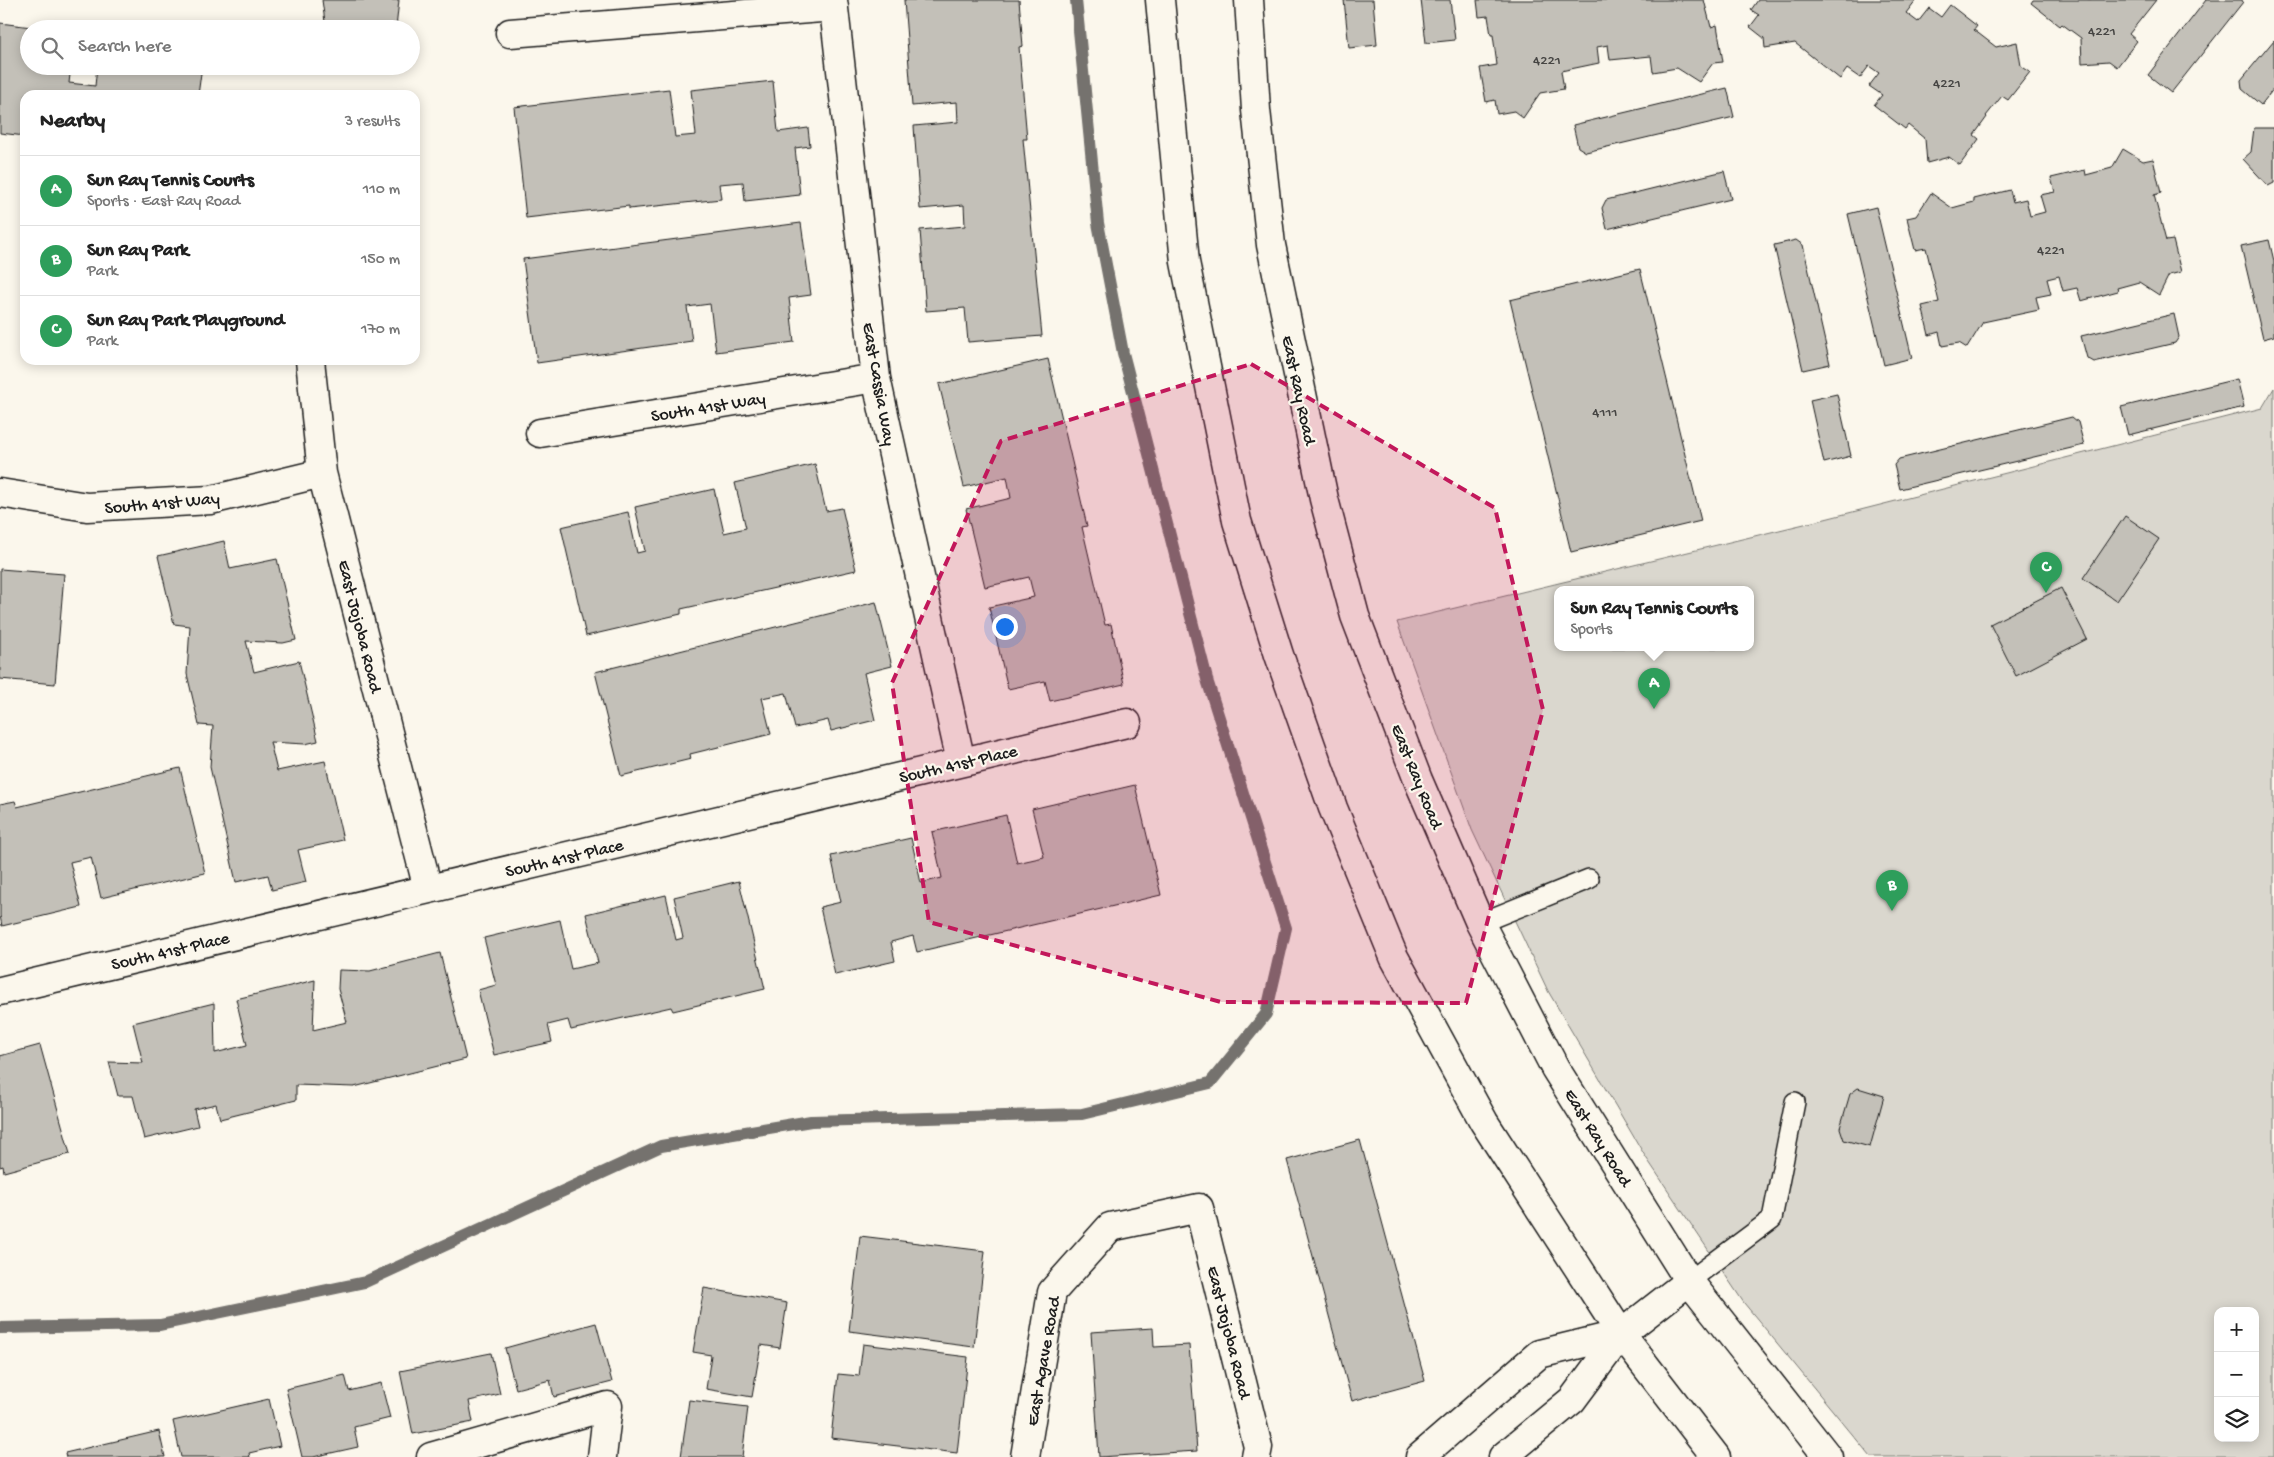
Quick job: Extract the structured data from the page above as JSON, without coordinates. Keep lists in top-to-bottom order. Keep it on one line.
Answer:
{"streets":{"street":["East Cassia Way","East Ray Road","South 41st Way","East Jojoba Road","South 41st Place","East Agave Road"]},"crossings":[["East Cassia Way","South 41st Way"],["East Cassia Way","South 41st Place"],["South 41st Way","East Jojoba Road"],["East Jojoba Road","South 41st Place"],["East Jojoba Road","East Agave Road"]],"house_numbers":["4221","4221","4221","4221","4111"],"page":{"search":"Search here","heading":["Nearby","3 results"],"list":[{"mark":"A","name":"Sun Ray Tennis Courts","note":"Sports · East Ray Road","value":"110 m"},{"mark":"B","name":"Sun Ray Park","note":"Park","value":"150 m"},{"mark":"C","name":"Sun Ray Park Playground","note":"Park","value":"170 m"}],"pins":["C","A","B"],"popup":["Sun Ray Tennis Courts","Sports"],"map_buttons":["+","−"]}}
